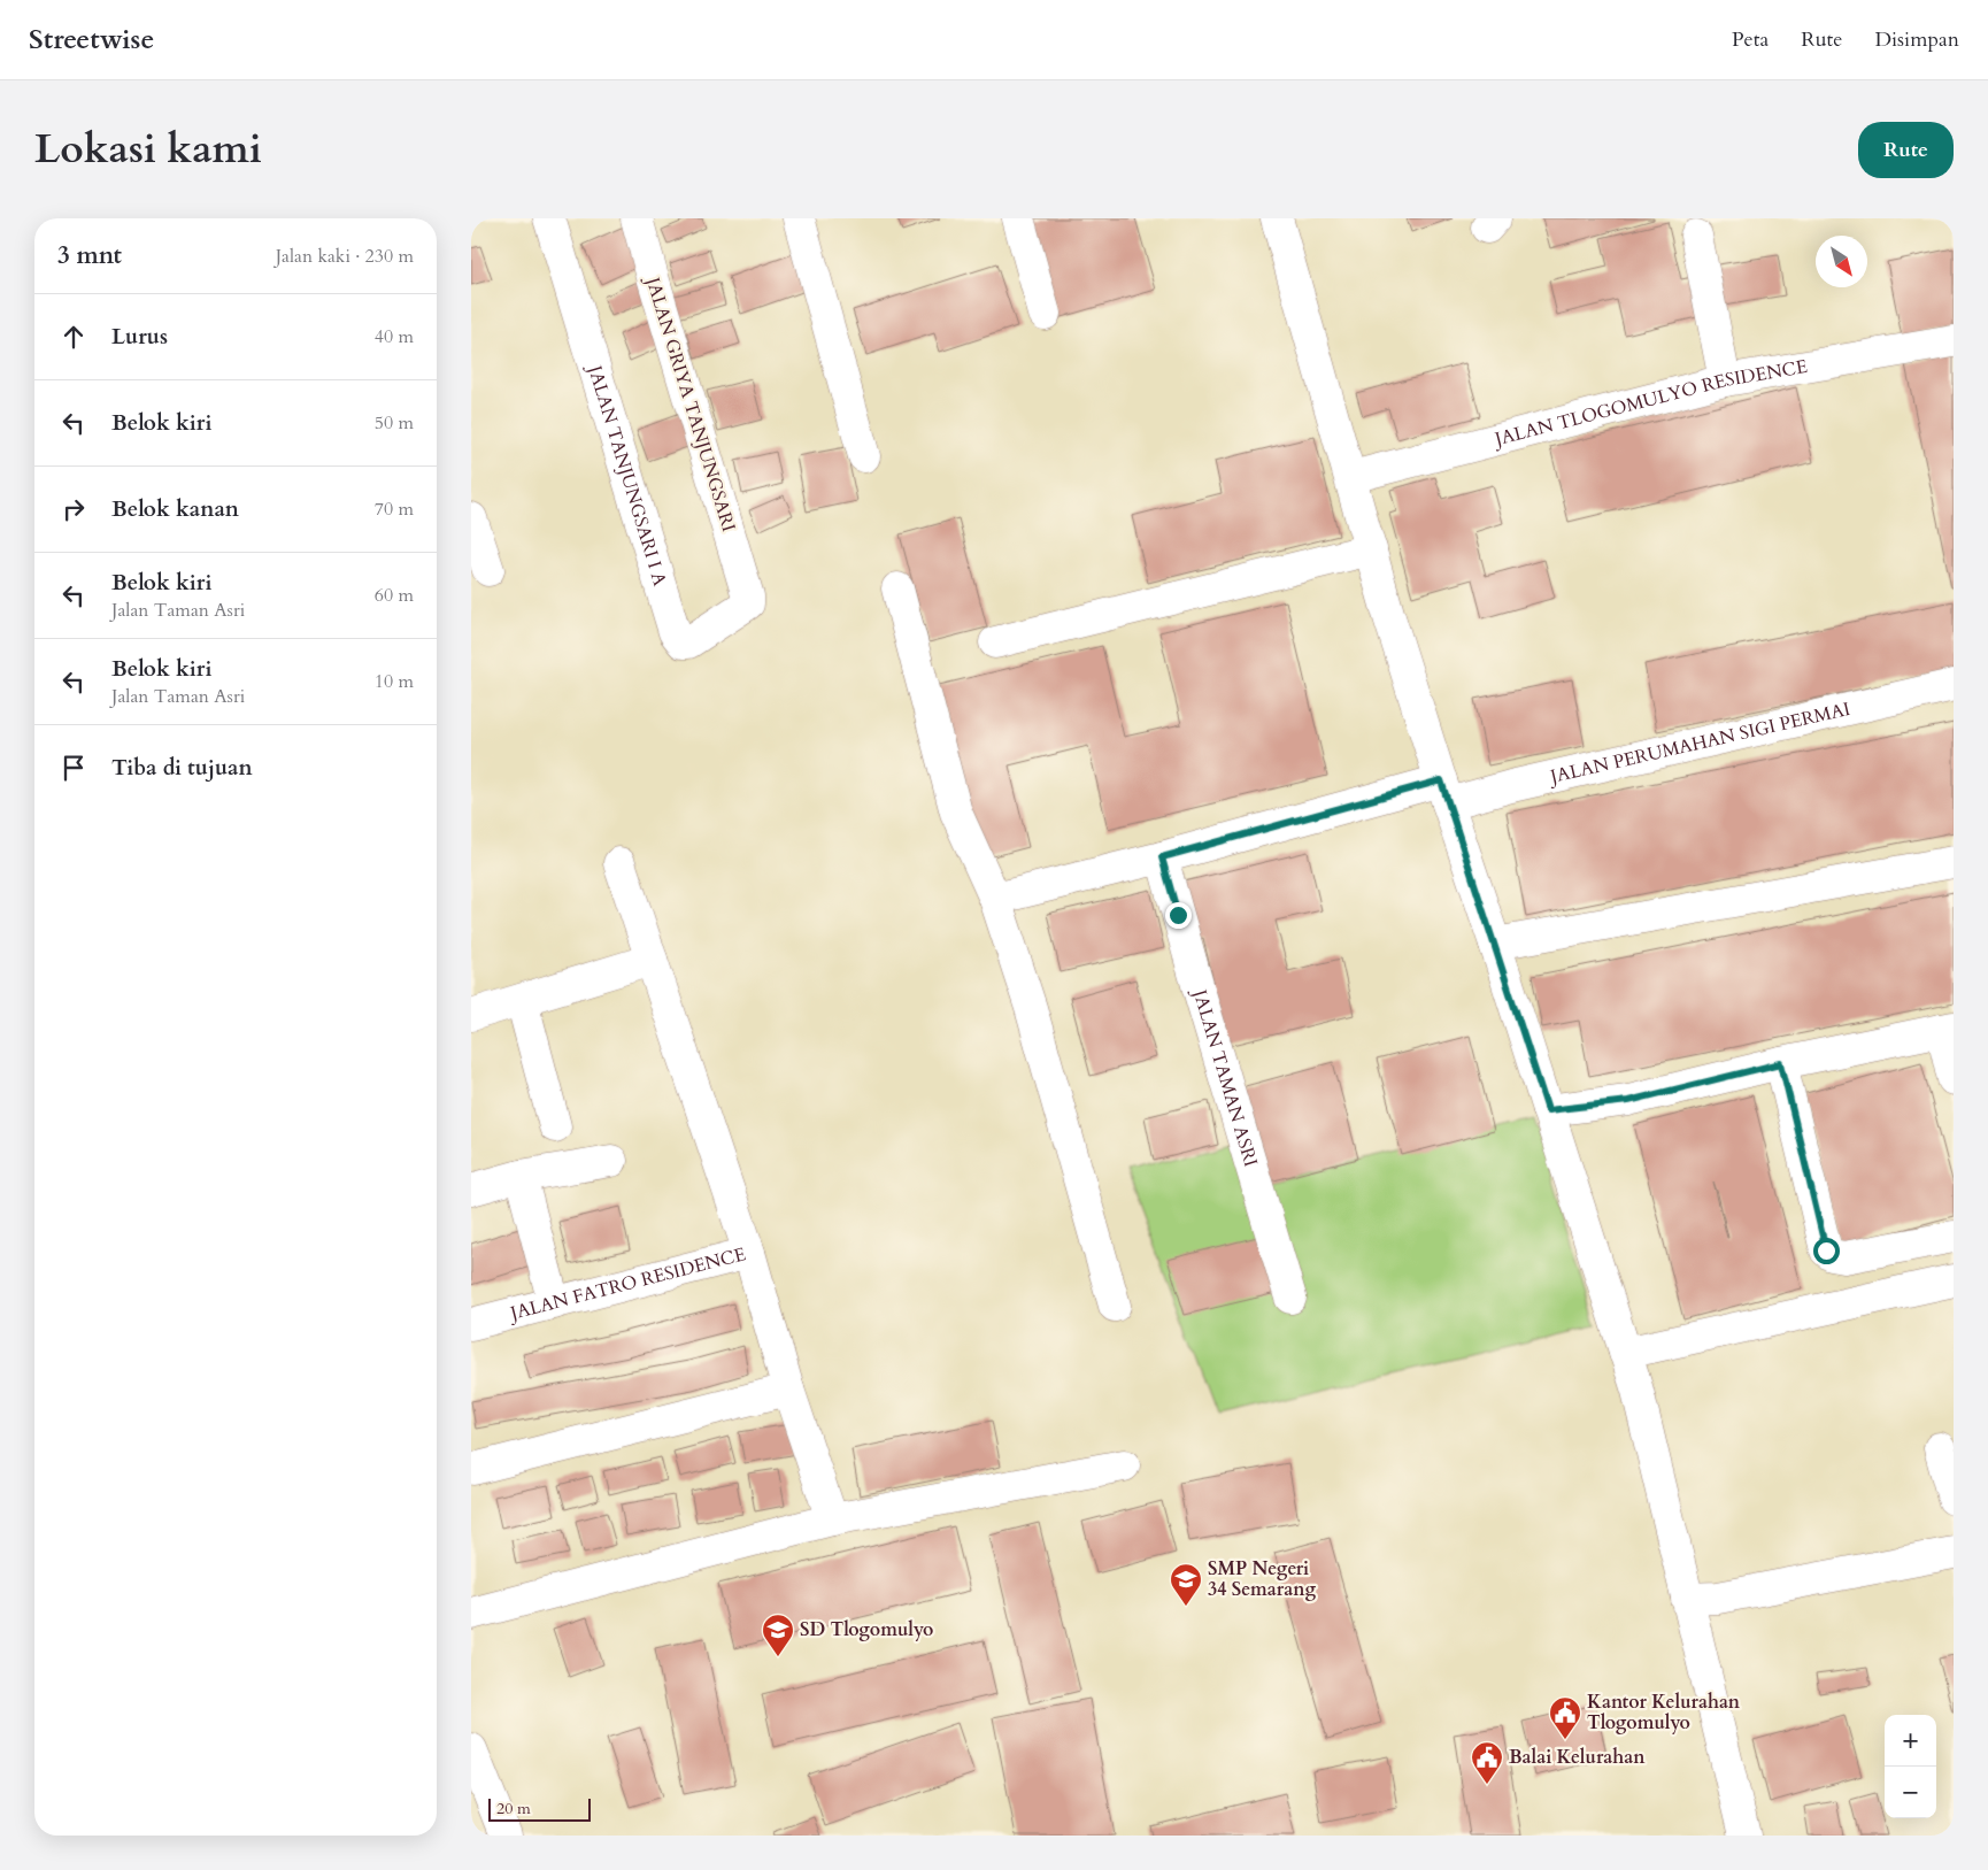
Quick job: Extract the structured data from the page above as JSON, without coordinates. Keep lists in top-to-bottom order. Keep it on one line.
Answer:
{"streets":{"street":["JALAN TLOGOMULYO RESIDENCE","JALAN GRIYA TANJUNGSARI","JALAN TANJUNGSARI I A","JALAN PERUMAHAN SIGI PERMAI","JALAN TAMAN ASRI","JALAN FATRO RESIDENCE"]},"crossings":[["JALAN GRIYA TANJUNGSARI","JALAN TANJUNGSARI I A"]],"places":{"school or university":["SMP Negeri 34 Semarang","SD Tlogomulyo"],"public building":["Kantor Kelurahan Tlogomulyo","Balai Kelurahan"]},"scale_bar":"20 m","north":"bottom right","page":{"header":"Streetwise","nav":["Peta","Rute","Disimpan"],"title":"Lokasi kami","buttons":"Rute","heading":["3 mnt","Jalan kaki · 230 m"],"list":[["Lurus","40 m"],["Belok kiri","50 m"],["Belok kanan","70 m"],["Belok kiri","Jalan Taman Asri","60 m"],["Belok kiri","Jalan Taman Asri","10 m"],"Tiba di tujuan"],"map_buttons":["+","−"],"scale":"20 m"}}
